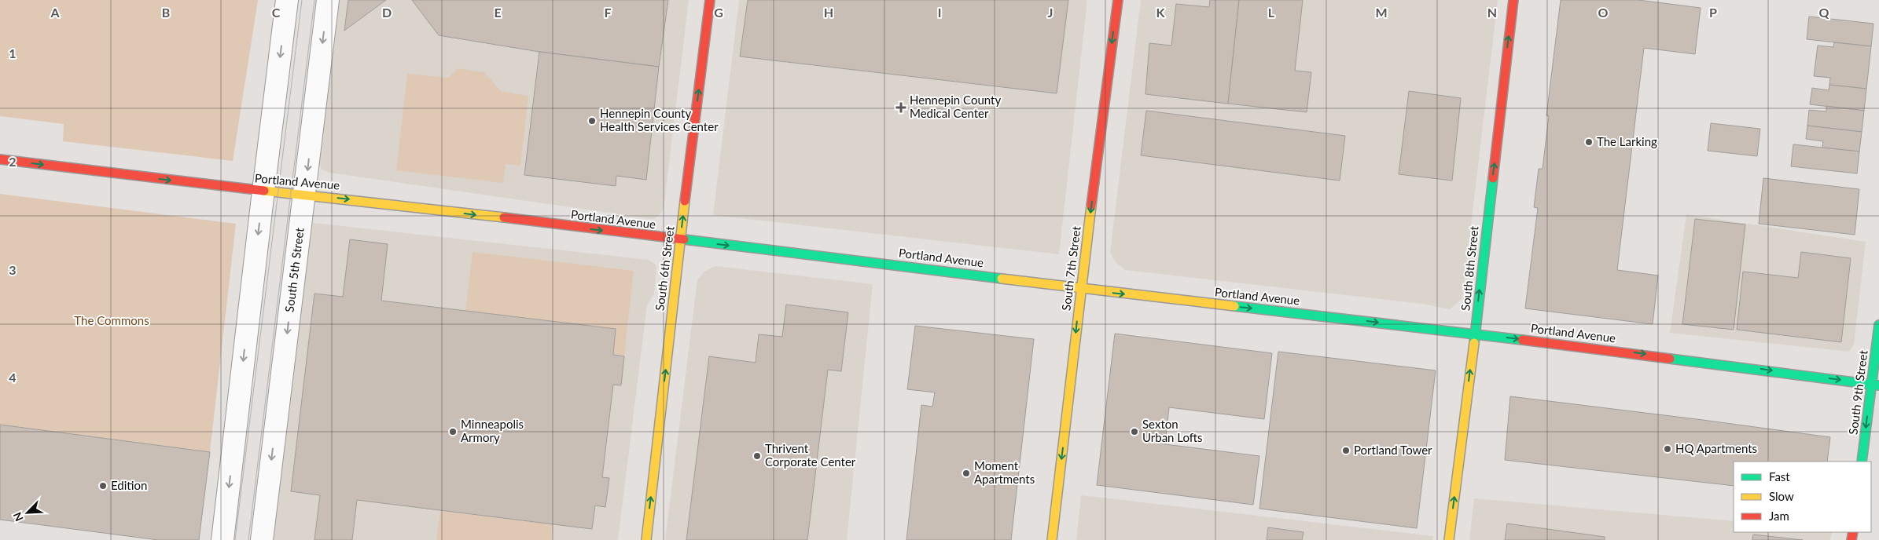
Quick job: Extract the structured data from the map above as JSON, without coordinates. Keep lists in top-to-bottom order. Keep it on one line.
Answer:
{"streets":{"street":["Portland Avenue","South 6th Street","South 7th Street","South 8th Street","South 5th Street","South 9th Street"]},"crossings":[["Portland Avenue","South 6th Street"],["Portland Avenue","South 7th Street"],["Portland Avenue","South 8th Street"],["Portland Avenue","South 5th Street"],["Portland Avenue","South 9th Street"]],"one_way":["Portland Avenue","South 6th Street","South 7th Street","South 8th Street","South 9th Street"],"parks":["The Commons"],"places":{"health":["Hennepin County Medical Center"],"other":["Hennepin County Health Services Center","The Larking","Minneapolis Armory","Sexton Urban Lofts","HQ Apartments","Portland Tower","Thrivent Corporate Center","Moment Apartments","Edition"]},"legend":["Fast","Slow","Jam"],"north":"bottom left","grid":{"columns":["A","B","C","D","E","F","G","H","I","J","K","L","M","N","O","P","Q"],"rows":["1","2","3","4"]}}
